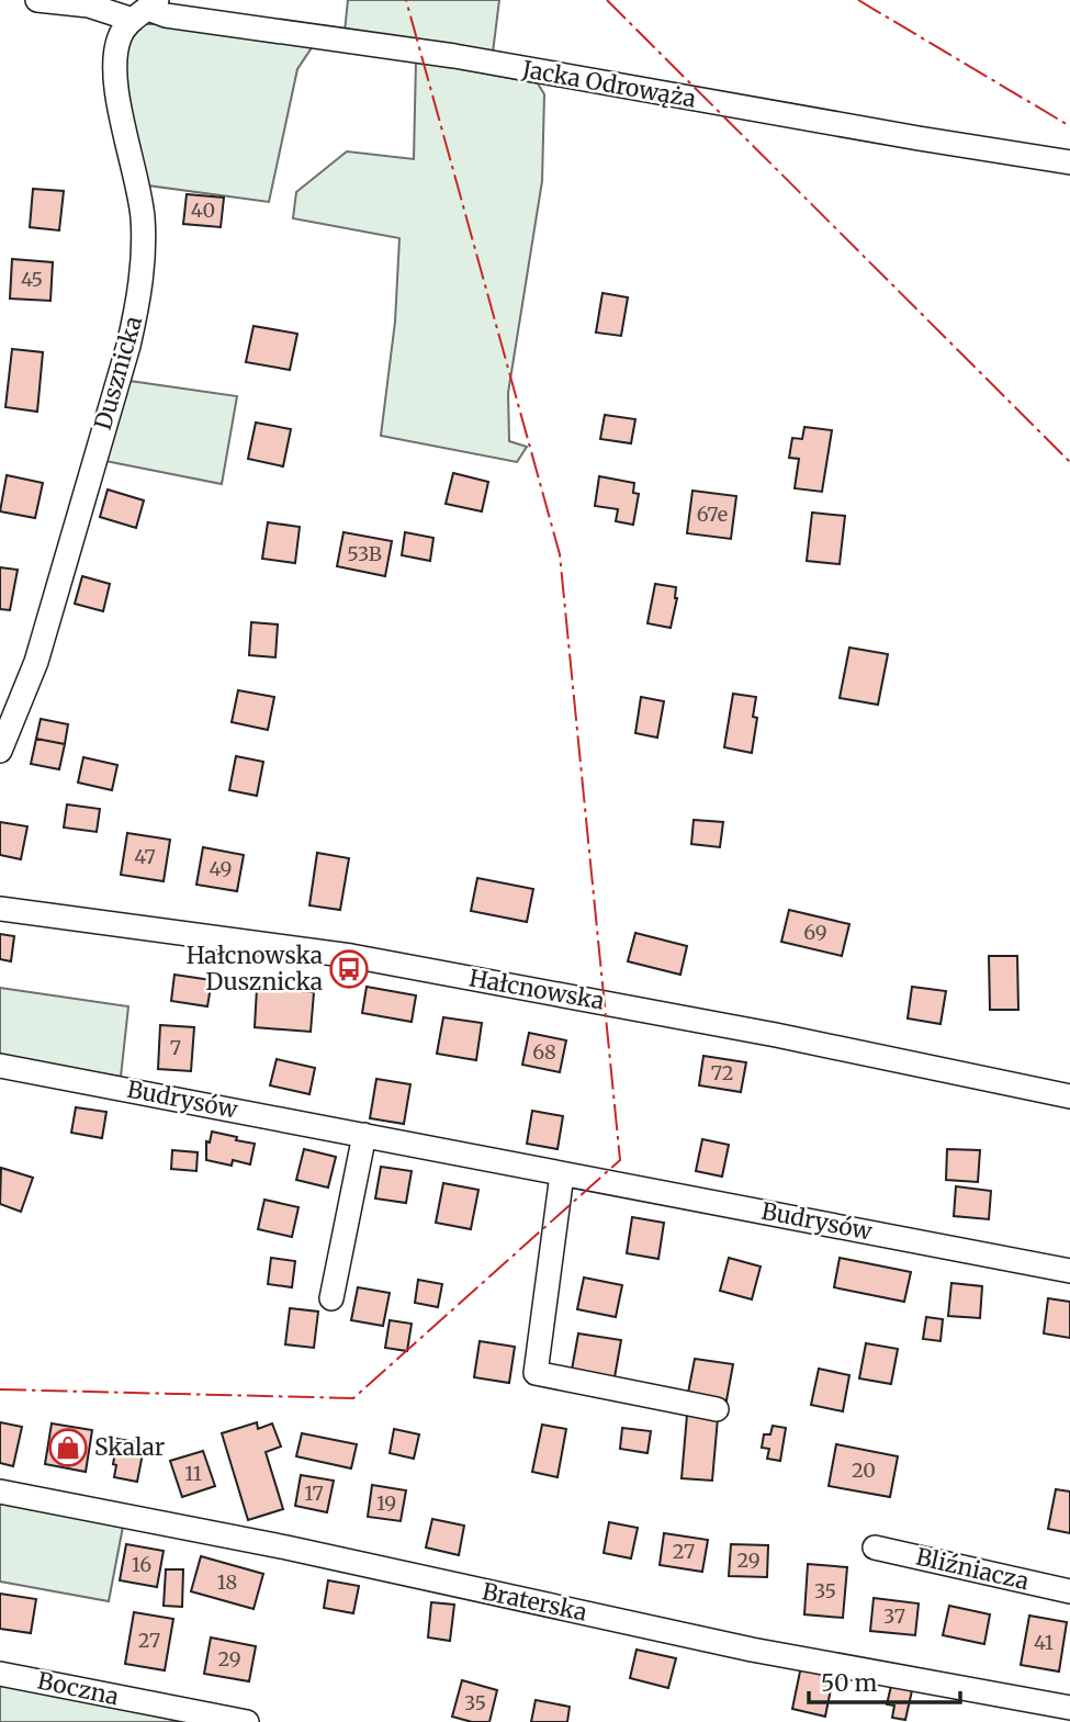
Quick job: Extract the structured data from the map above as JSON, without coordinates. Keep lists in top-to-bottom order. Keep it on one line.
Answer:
{"streets":{"street":["Jacka Odrowąża","Dusznicka","Hałcnowska","Budrysów","Bliźniacza","Braterska","Boczna"]},"crossings":[["Jacka Odrowąża","Dusznicka"]],"places":{"bus stop":["Hałcnowska Dusznicka"],"shop":["Skalar"]},"house_numbers":["40","45","67e","53B","47","49","69","7","68","72","20","11","17","19","27","29","16","18","35","37","27","41","29","35"],"scale_bar":"50 m"}
